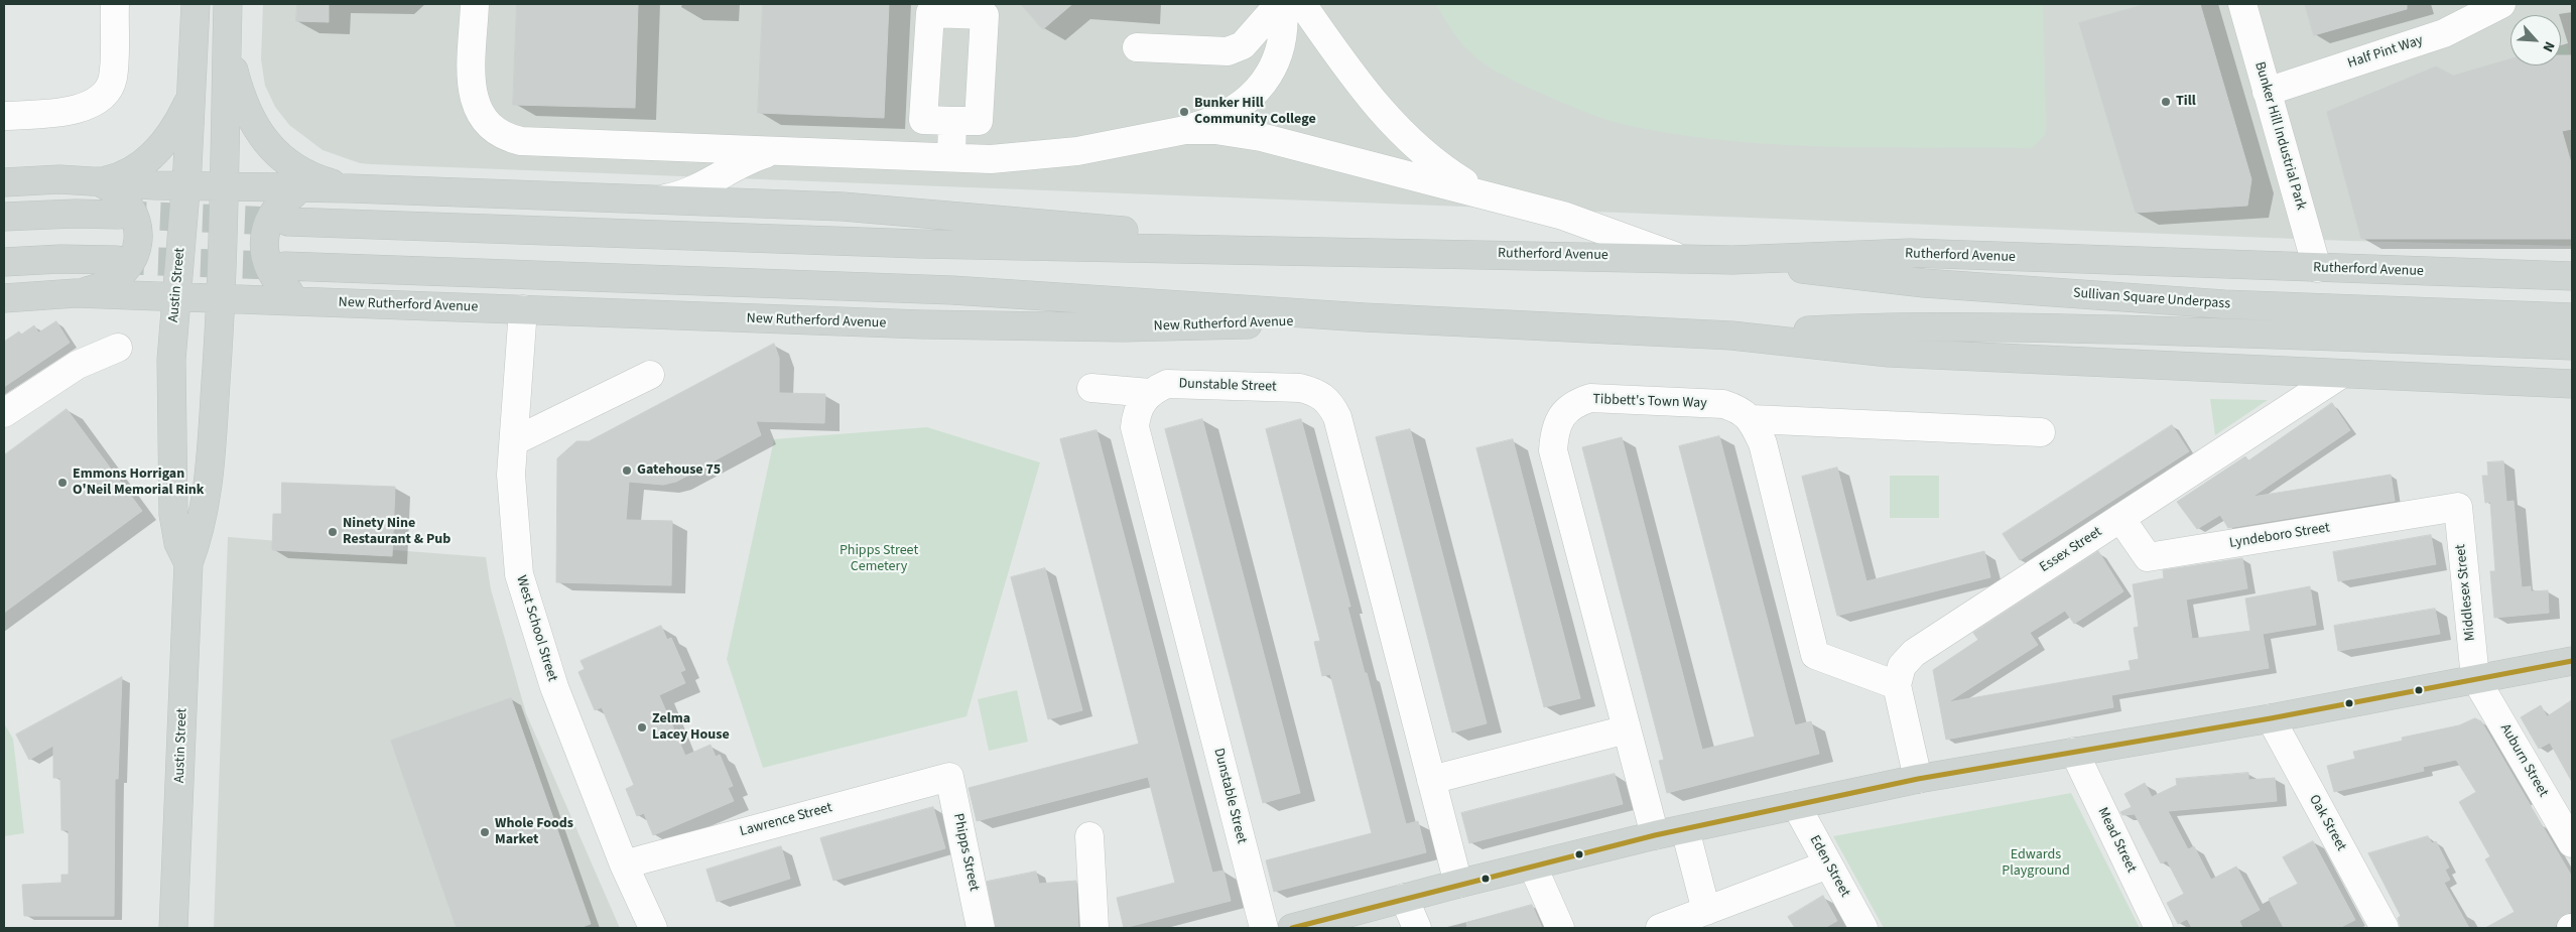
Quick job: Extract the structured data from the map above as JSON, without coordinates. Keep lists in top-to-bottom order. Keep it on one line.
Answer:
{"streets":{"main road":["Rutherford Avenue","Austin Street","Sullivan Square Underpass","New Rutherford Avenue"],"street":["Half Pint Way","Bunker Hill Industrial Park","Dunstable Street","Tibbett's Town Way","Lyndeboro Street","Essex Street","Middlesex Street","West School Street","Auburn Street","Lawrence Street","Oak Street","Mead Street","Phipps Street","Eden Street"]},"crossings":[["Half Pint Way","Bunker Hill Industrial Park"],["Bunker Hill Industrial Park","Rutherford Avenue"],["Rutherford Avenue","Sullivan Square Underpass"],["Austin Street","New Rutherford Avenue"],["New Rutherford Avenue","West School Street"],["Lyndeboro Street","Essex Street"],["Lyndeboro Street","Middlesex Street"],["Middlesex Street","Auburn Street"],["West School Street","Lawrence Street"],["Lawrence Street","Phipps Street"]],"parks":["Phipps Street Cemetery","Edwards Playground"],"places":["Till","Bunker Hill Community College","Gatehouse 75","Emmons Horrigan O'Neil Memorial Rink","Ninety Nine Restaurant & Pub","Zelma Lacey House","Whole Foods Market"],"north":"bottom right"}
